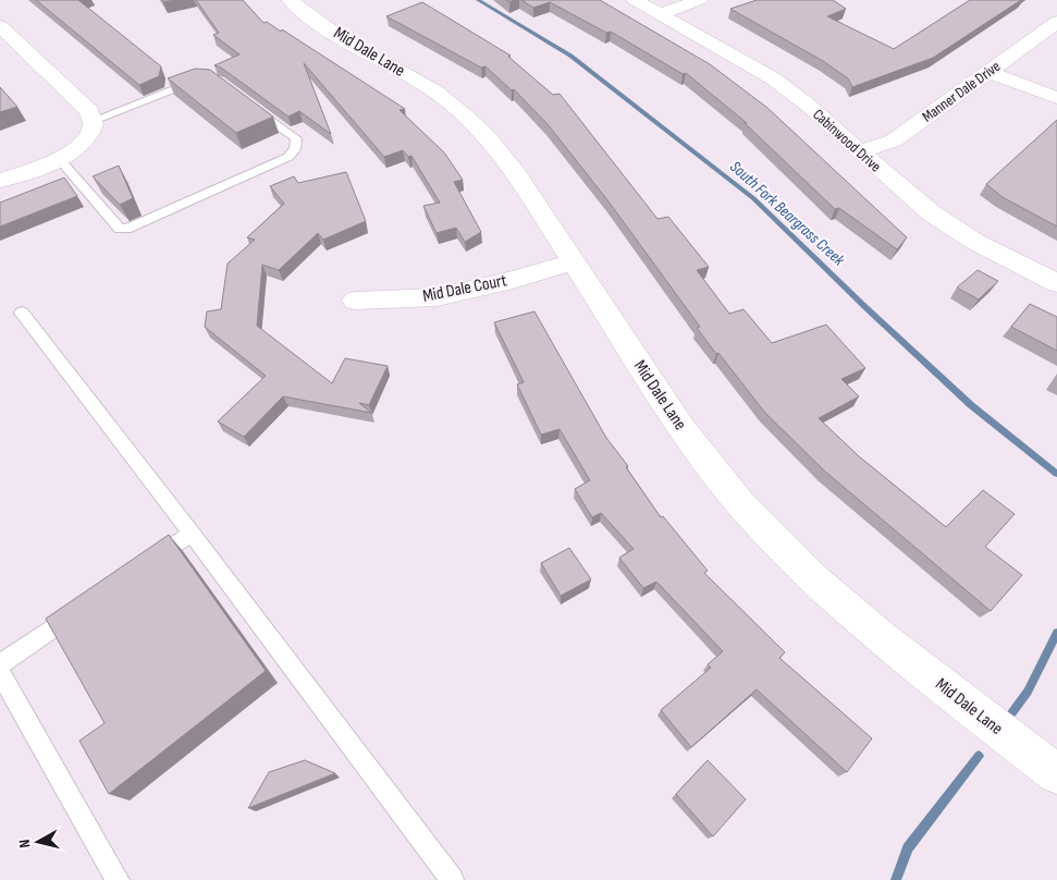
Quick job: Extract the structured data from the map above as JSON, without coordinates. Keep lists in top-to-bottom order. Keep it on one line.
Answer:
{"streets":{"street":["Mid Dale Lane","Manner Dale Drive","Cabinwood Drive","Mid Dale Court"]},"crossings":[["Mid Dale Lane","Mid Dale Court"],["Manner Dale Drive","Cabinwood Drive"]],"water":["South Fork Beargrass Creek"],"north":"left"}
